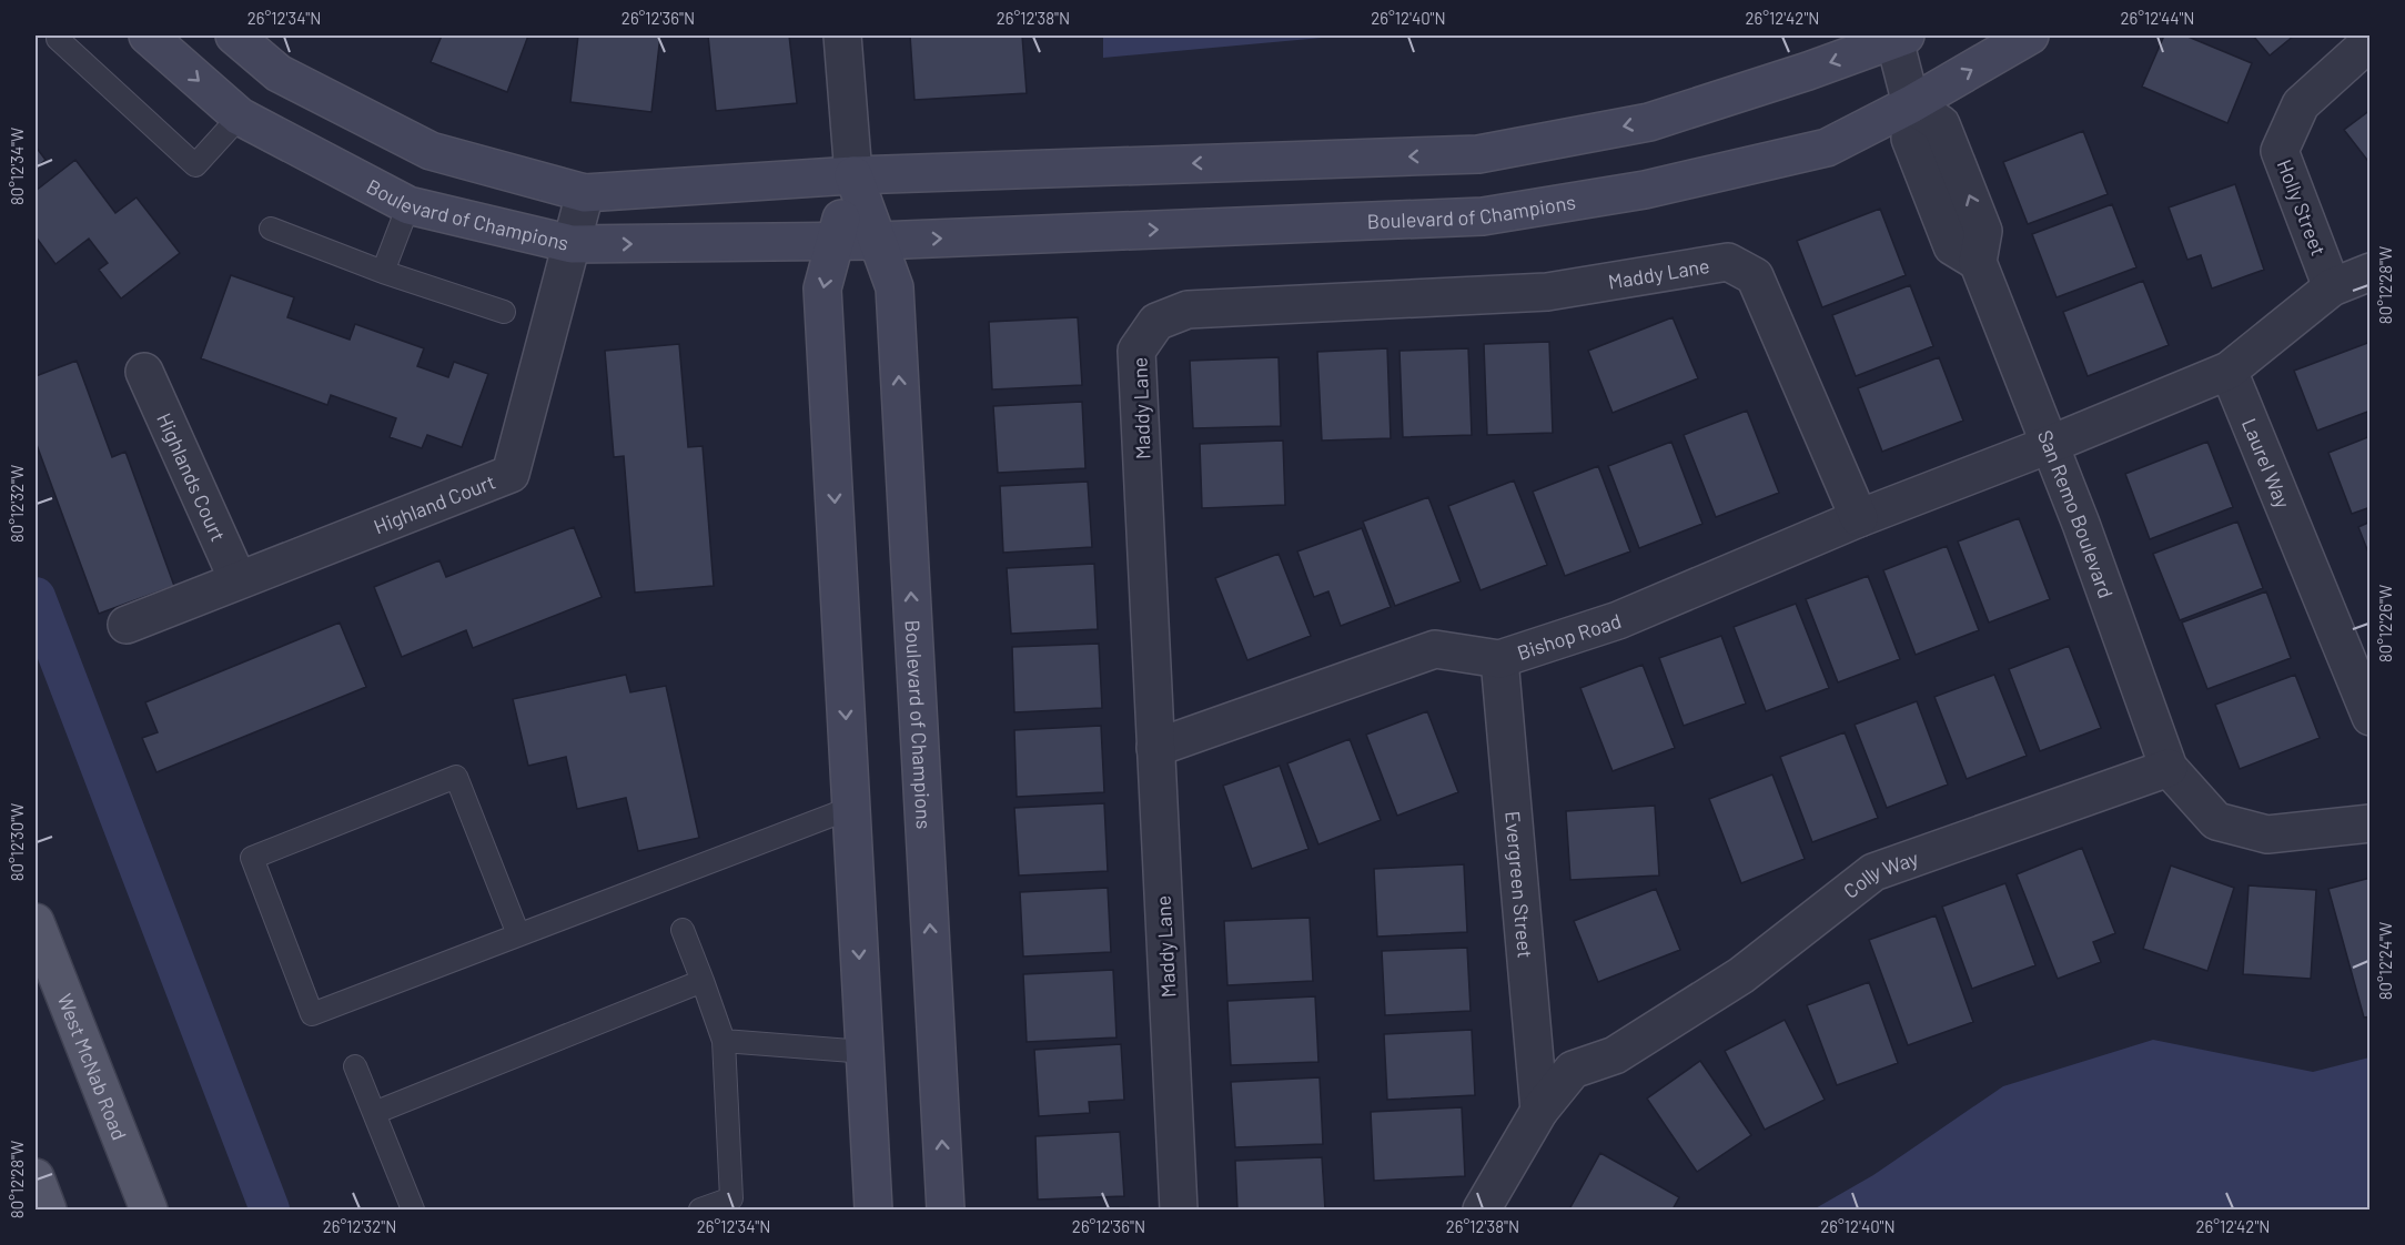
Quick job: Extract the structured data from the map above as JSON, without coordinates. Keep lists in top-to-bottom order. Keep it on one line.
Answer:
{"streets":{"main road":["West McNab Road"],"street":["Holly Street","Boulevard of Champions","Maddy Lane","Laurel Way","Highlands Court","Highland Court","San Remo Boulevard","Bishop Road","Colly Way","Evergreen Street"]},"crossings":[["Boulevard of Champions","Highland Court"],["Boulevard of Champions","San Remo Boulevard"],["Maddy Lane","Bishop Road"],["Laurel Way","Bishop Road"],["Highlands Court","Highland Court"],["San Remo Boulevard","Bishop Road"],["San Remo Boulevard","Colly Way"],["Bishop Road","Evergreen Street"],["Colly Way","Evergreen Street"]],"coordinates":["26°12'34\"N","26°12'36\"N","26°12'38\"N","26°12'40\"N","26°12'42\"N","26°12'44\"N","80°12'34\"W","80°12'28\"W","80°12'32\"W","80°12'26\"W","80°12'30\"W","80°12'24\"W","26°12'32\"N"]}
